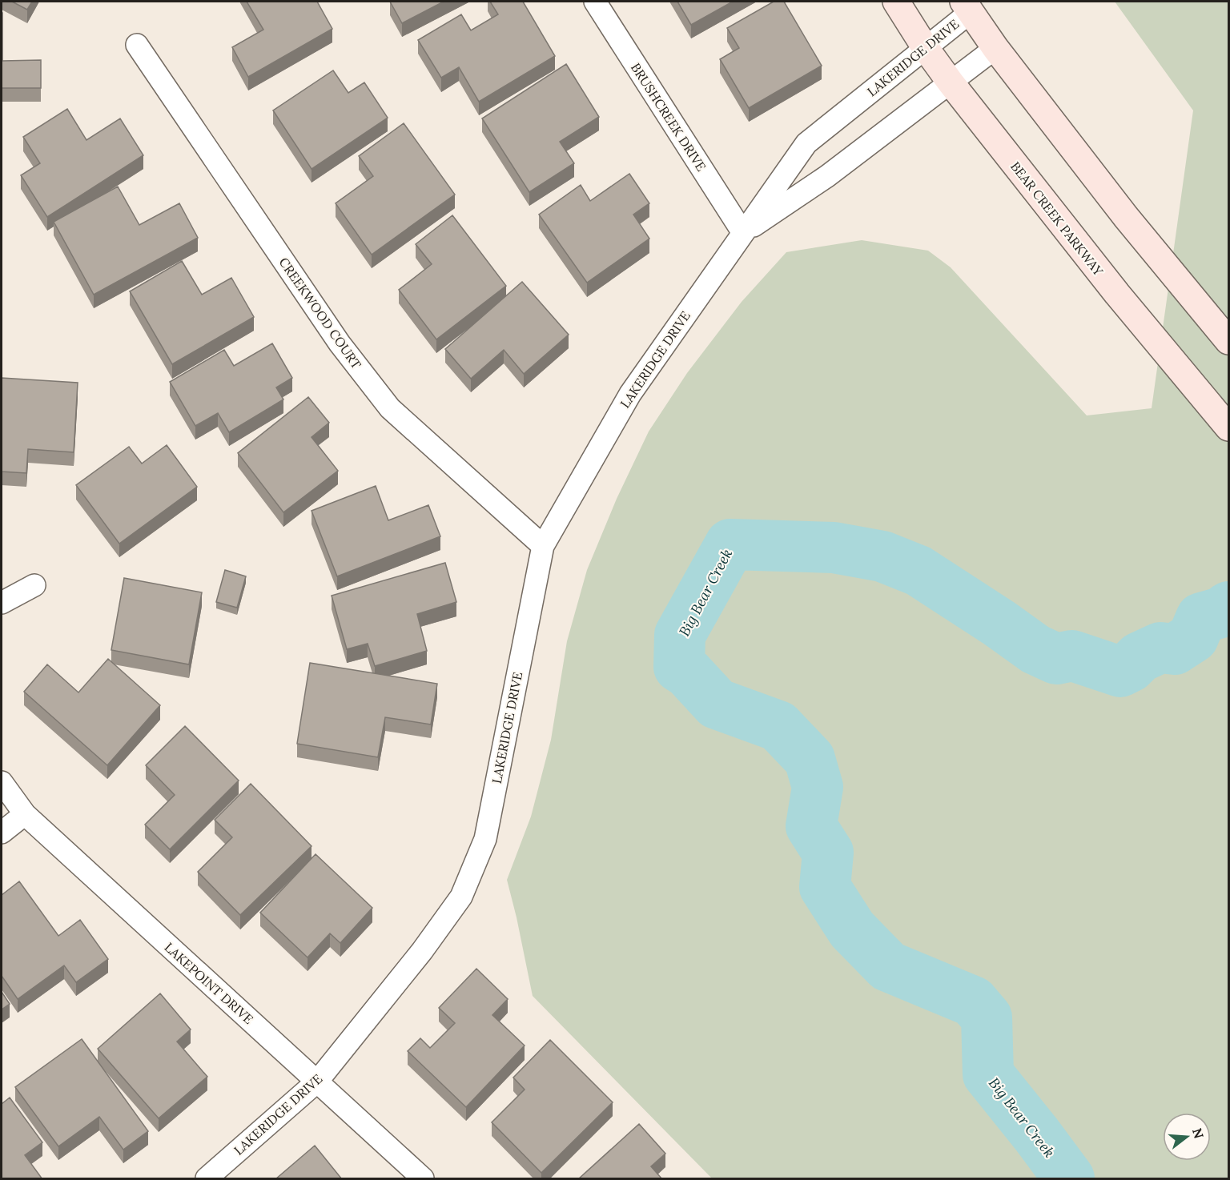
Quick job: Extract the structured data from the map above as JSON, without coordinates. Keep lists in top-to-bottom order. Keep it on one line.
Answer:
{"streets":{"main road":["BEAR CREEK PARKWAY"],"street":["LAKERIDGE DRIVE","BRUSHCREEK DRIVE","CREEKWOOD COURT","LAKEPOINT DRIVE"]},"crossings":[["LAKERIDGE DRIVE","BRUSHCREEK DRIVE"],["LAKERIDGE DRIVE","BEAR CREEK PARKWAY"],["LAKERIDGE DRIVE","CREEKWOOD COURT"],["LAKERIDGE DRIVE","LAKEPOINT DRIVE"]],"water":["Big Bear Creek"],"north":"right"}
